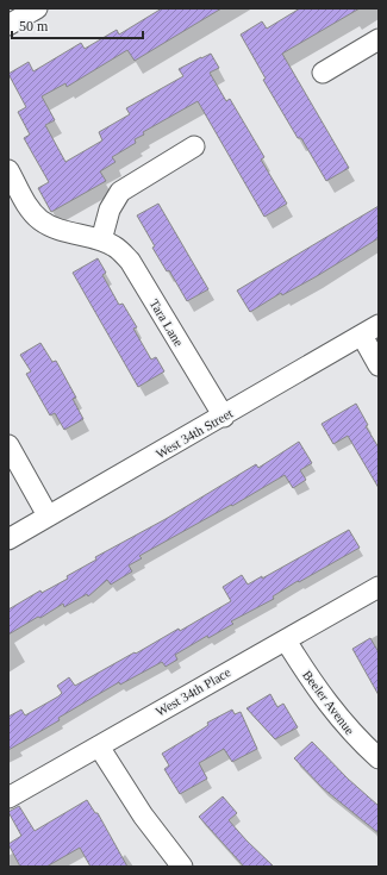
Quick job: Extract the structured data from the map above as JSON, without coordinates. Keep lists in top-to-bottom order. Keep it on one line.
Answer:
{"streets":{"street":["Tara Lane","West 34th Street","West 34th Place","Beeler Avenue"]},"crossings":[["Tara Lane","West 34th Street"],["West 34th Place","Beeler Avenue"]],"scale_bar":"50 m"}
